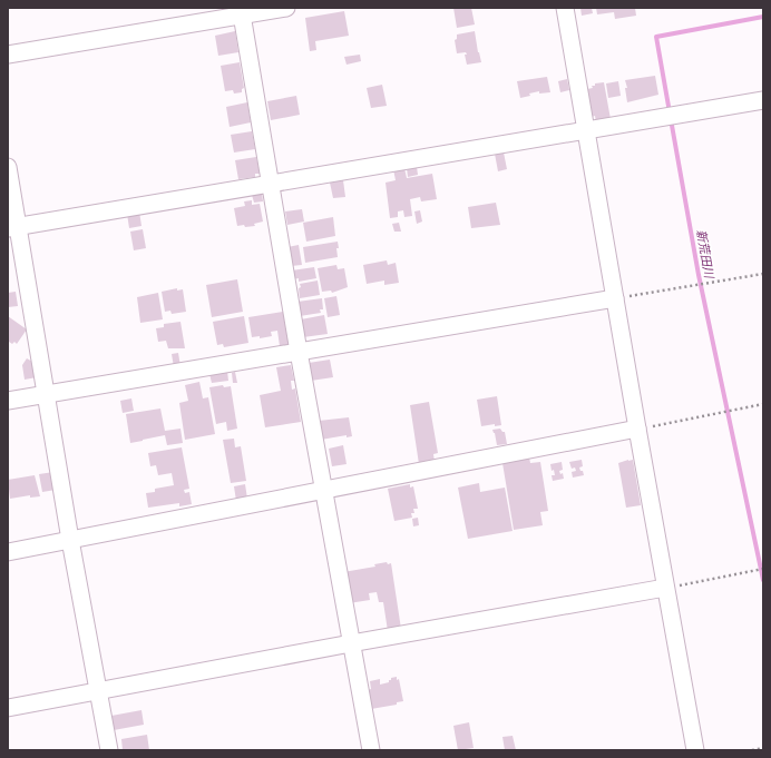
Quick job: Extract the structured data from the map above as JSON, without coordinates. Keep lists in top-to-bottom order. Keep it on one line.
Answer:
{"water":["新荒田川"]}
